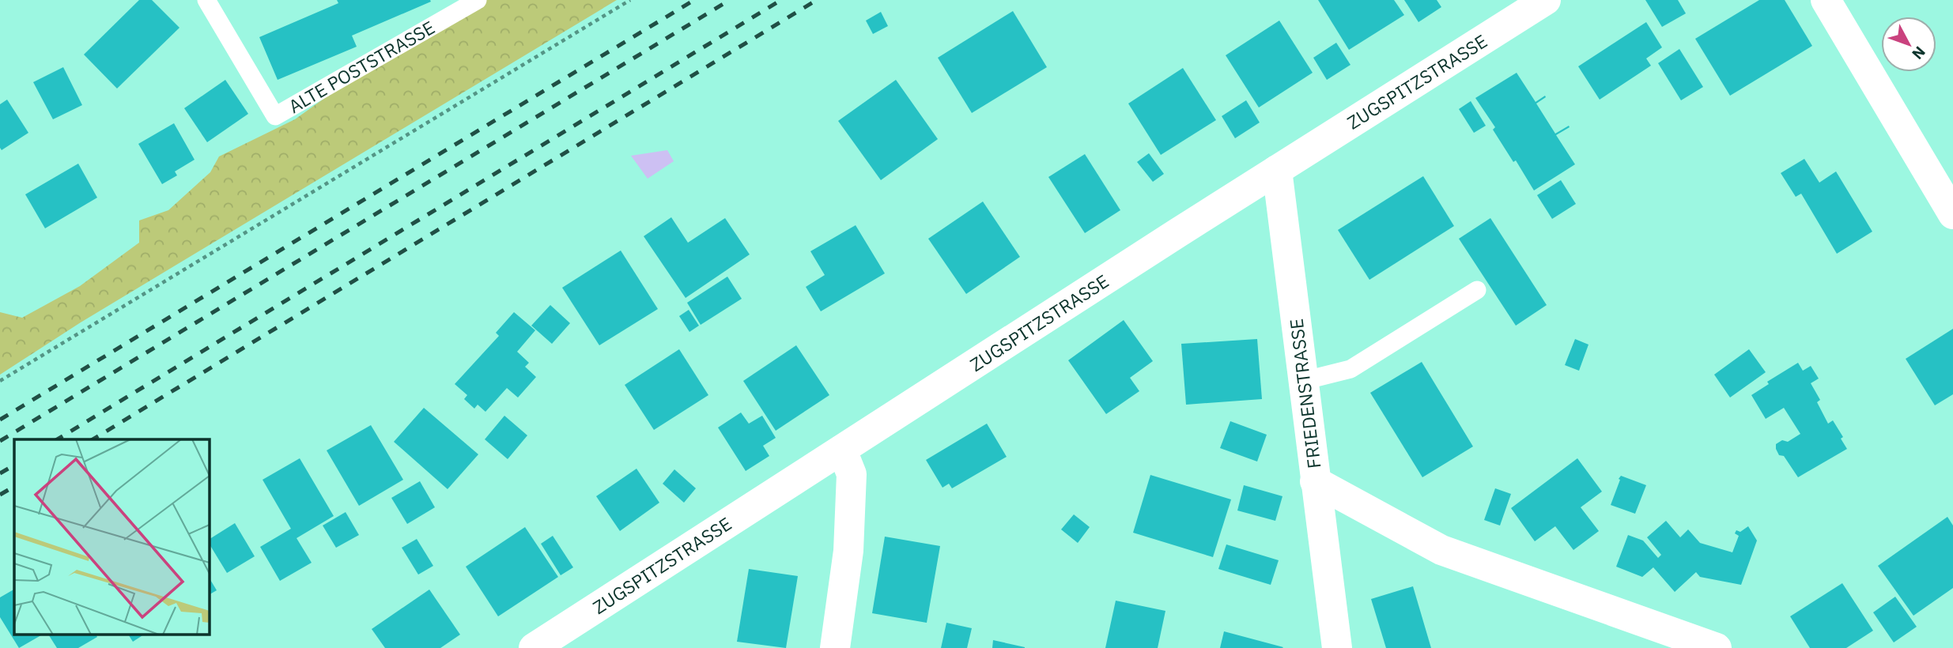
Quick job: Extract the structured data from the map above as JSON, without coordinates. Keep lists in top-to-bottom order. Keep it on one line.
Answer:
{"streets":{"street":["ZUGSPITZSTRASSE","FRIEDENSTRASSE"],"lane":["ALTE POSTSTRASSE"]},"crossings":[["ZUGSPITZSTRASSE","FRIEDENSTRASSE"]],"north":"bottom right"}
